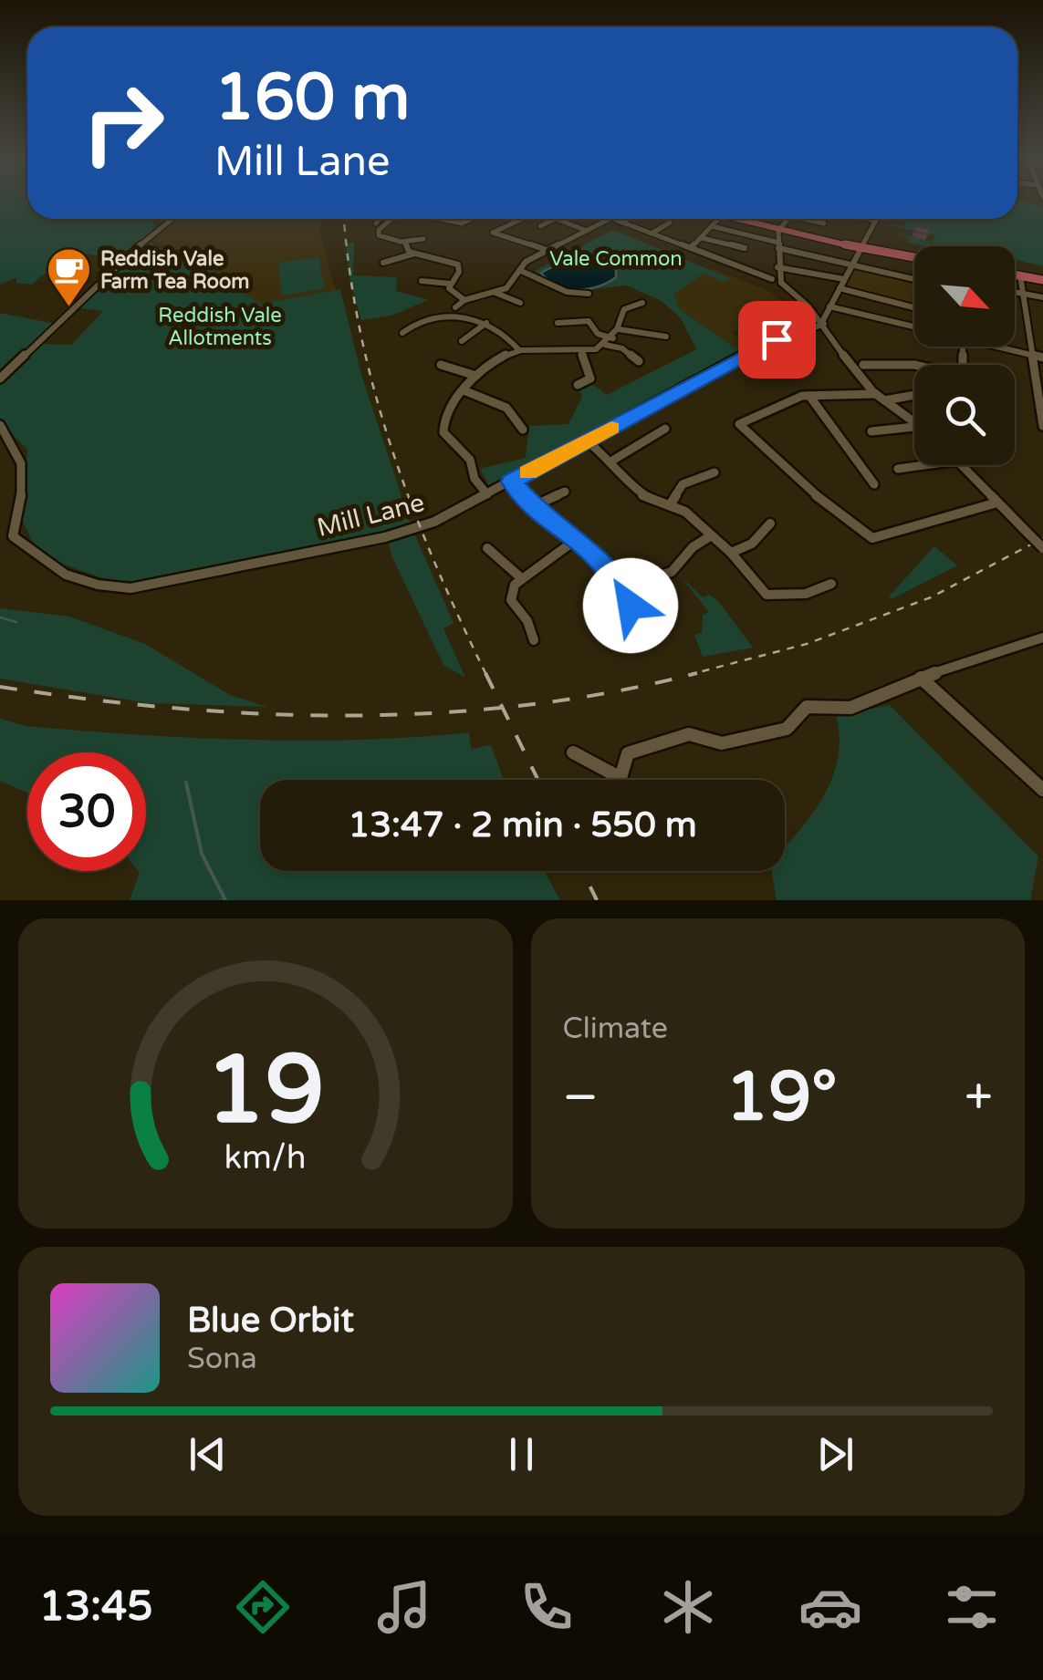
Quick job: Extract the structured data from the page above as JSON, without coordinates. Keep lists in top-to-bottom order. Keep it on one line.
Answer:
{"streets":{"street":["Mill Lane"]},"parks":["Vale Common","Reddish Vale Allotments"],"places":{"cafe":["Reddish Vale Farm Tea Room"]},"north":"bottom right","page":{"turn":["160 m","Mill Lane"],"limit":"30","trip":"13:47 · 2 min · 550 m","tile":"Climate","heat":["−","19°","+"],"song":["Blue Orbit","Sona"],"tabs":"13:45","gauge":["19","km/h"]}}
